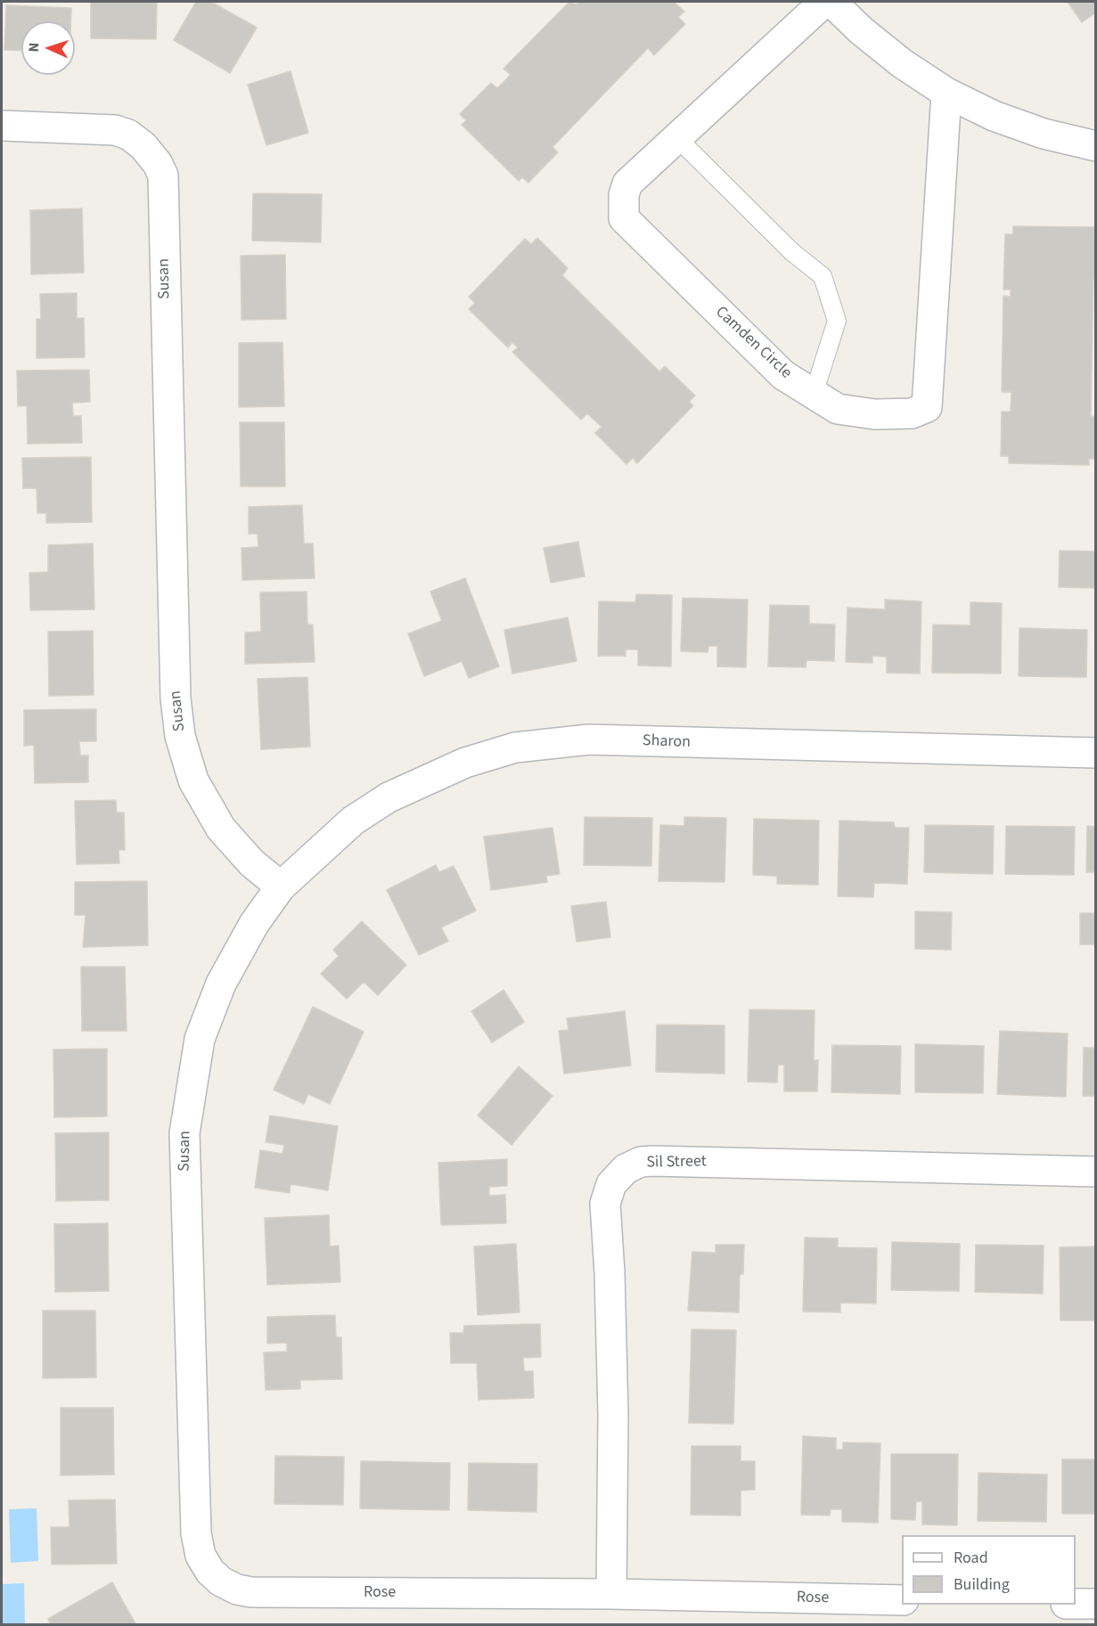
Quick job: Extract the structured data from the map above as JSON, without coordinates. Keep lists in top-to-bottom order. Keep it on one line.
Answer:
{"streets":{"street":["Susan","Camden Circle","Sharon","Sil Street","Rose"]},"crossings":[["Susan","Sharon"],["Susan","Rose"],["Sil Street","Rose"]],"legend":["Road","Building"],"north":"left"}
